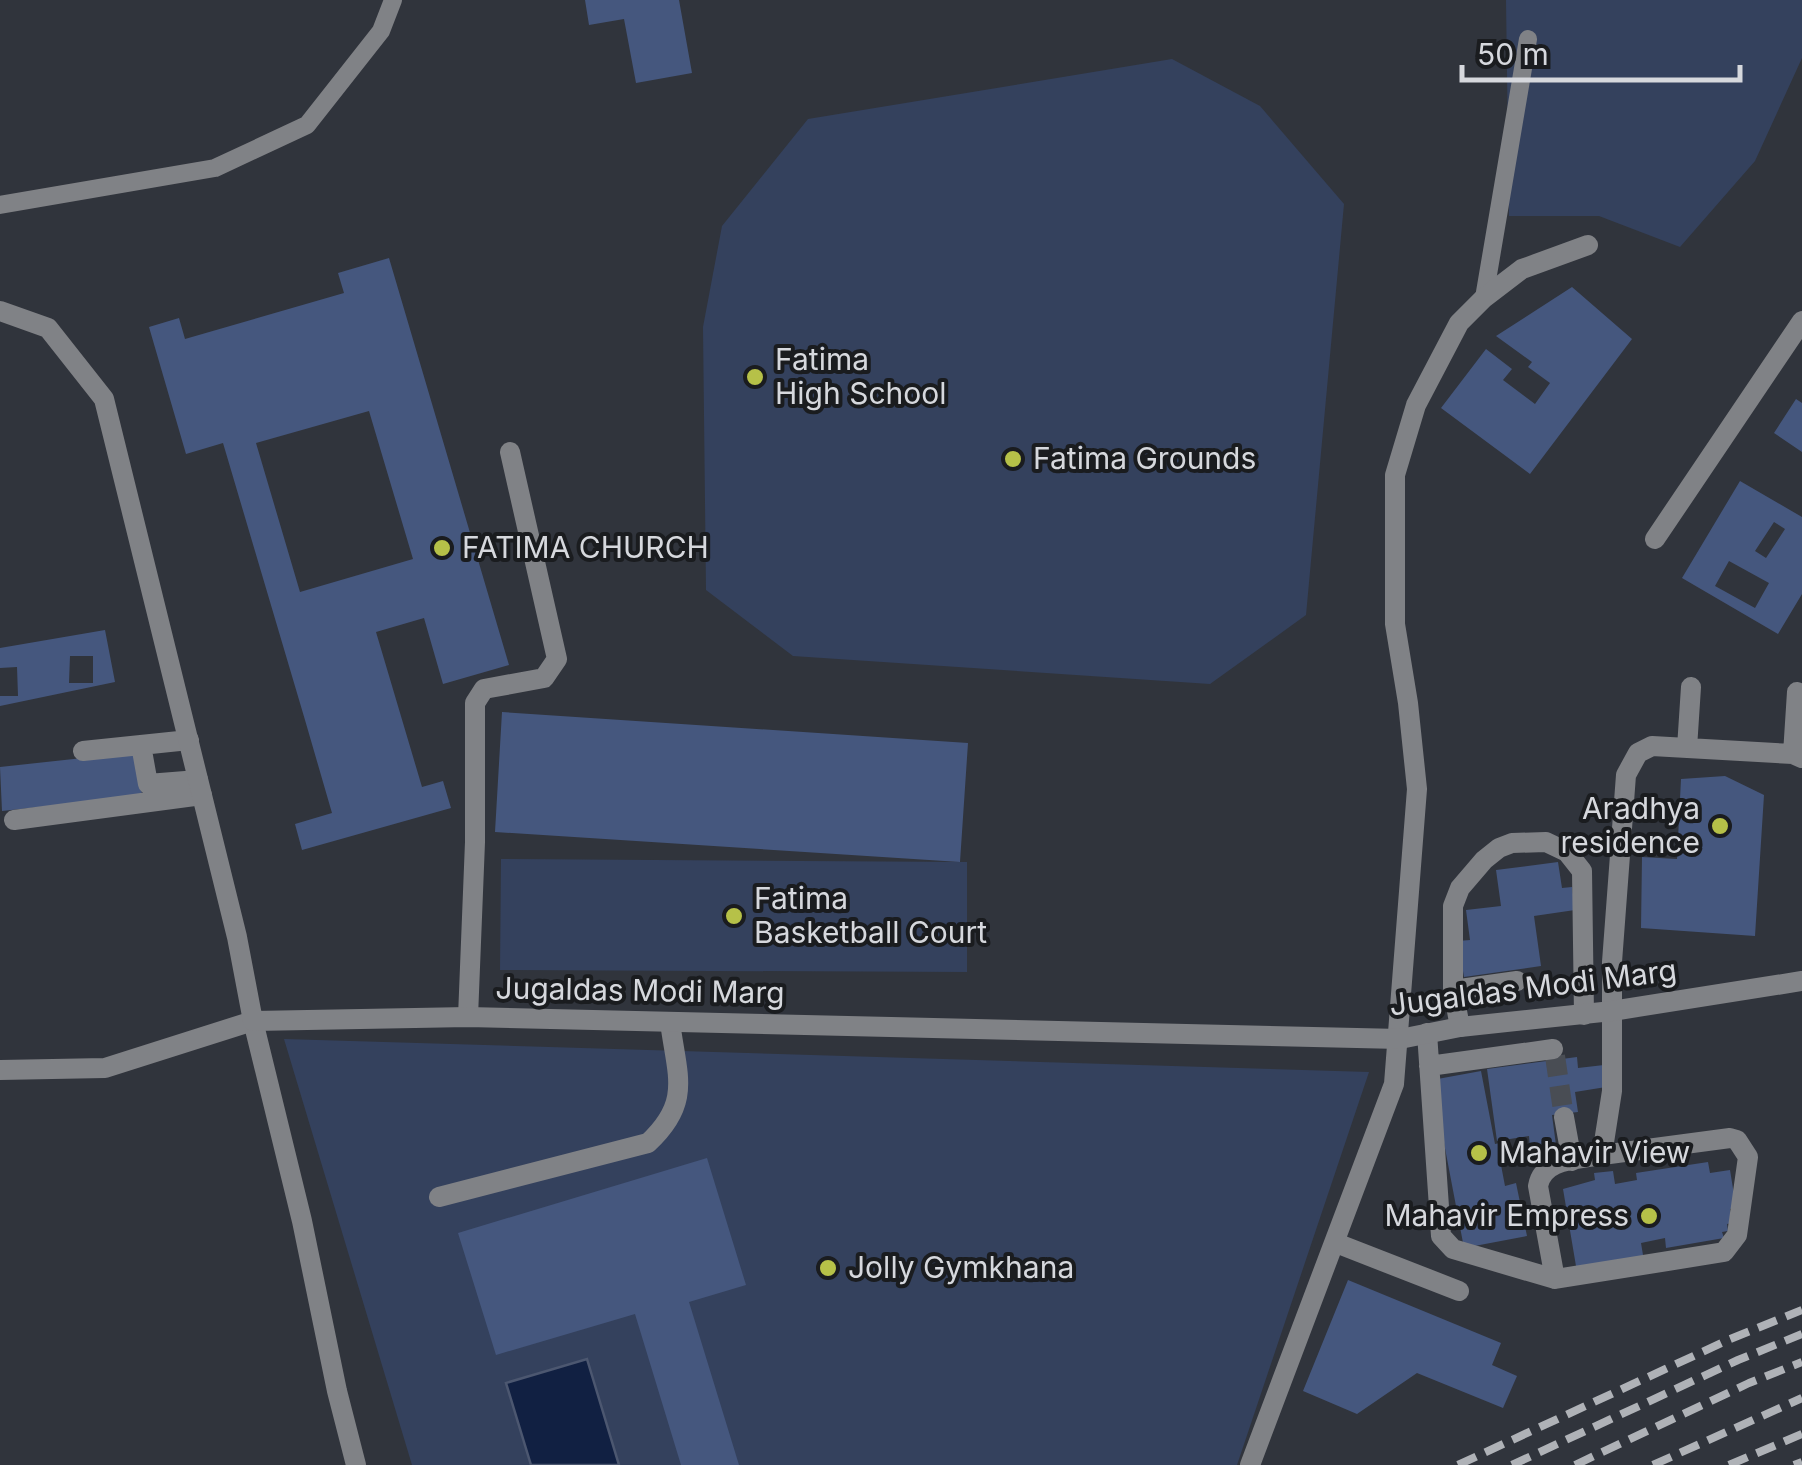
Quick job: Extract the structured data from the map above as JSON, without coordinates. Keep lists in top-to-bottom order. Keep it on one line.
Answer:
{"streets":{"street":["Jugaldas Modi Marg"]},"places":["Fatima High School","Fatima Grounds","FATIMA CHURCH","Aradhya residence","Fatima Basketball Court","Mahavir View","Mahavir Empress","Jolly Gymkhana"],"scale_bar":"50 m"}
